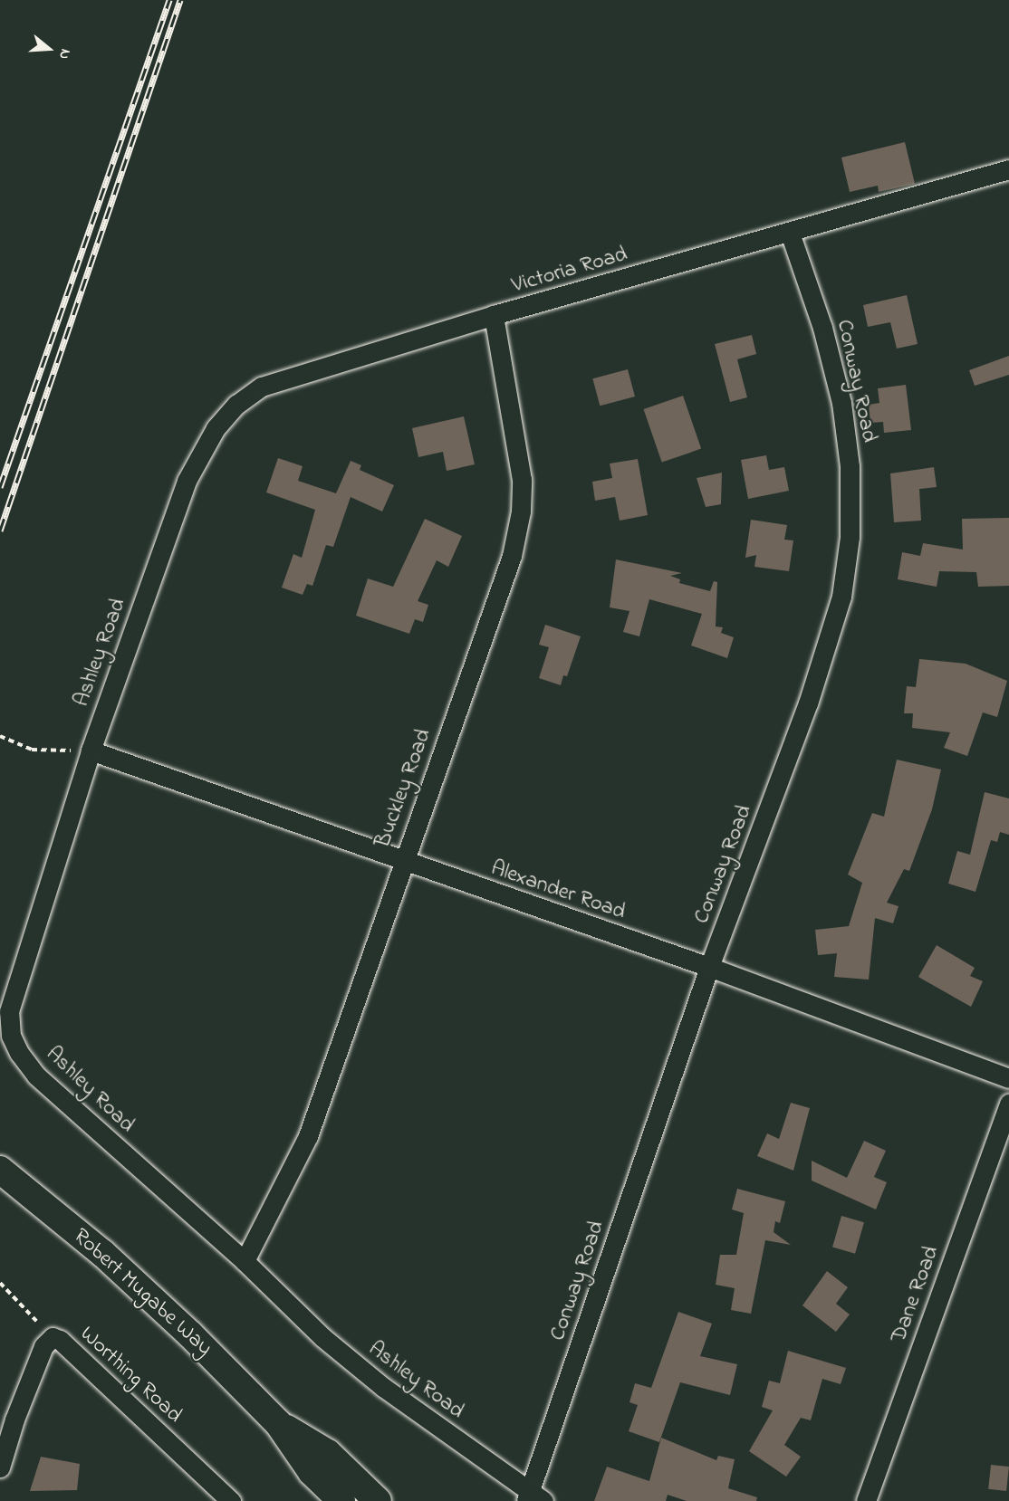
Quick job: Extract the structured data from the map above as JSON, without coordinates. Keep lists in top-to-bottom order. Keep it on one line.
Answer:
{"streets":{"main road":["Robert Mugabe Way"],"street":["Victoria Road","Conway Road","Ashley Road","Buckley Road","Alexander Road","Dane Road","Worthing Road"]},"crossings":[["Victoria Road","Conway Road"],["Victoria Road","Ashley Road"],["Victoria Road","Buckley Road"],["Conway Road","Ashley Road"],["Conway Road","Alexander Road"],["Ashley Road","Buckley Road"],["Ashley Road","Alexander Road"],["Buckley Road","Alexander Road"]],"north":"right"}
